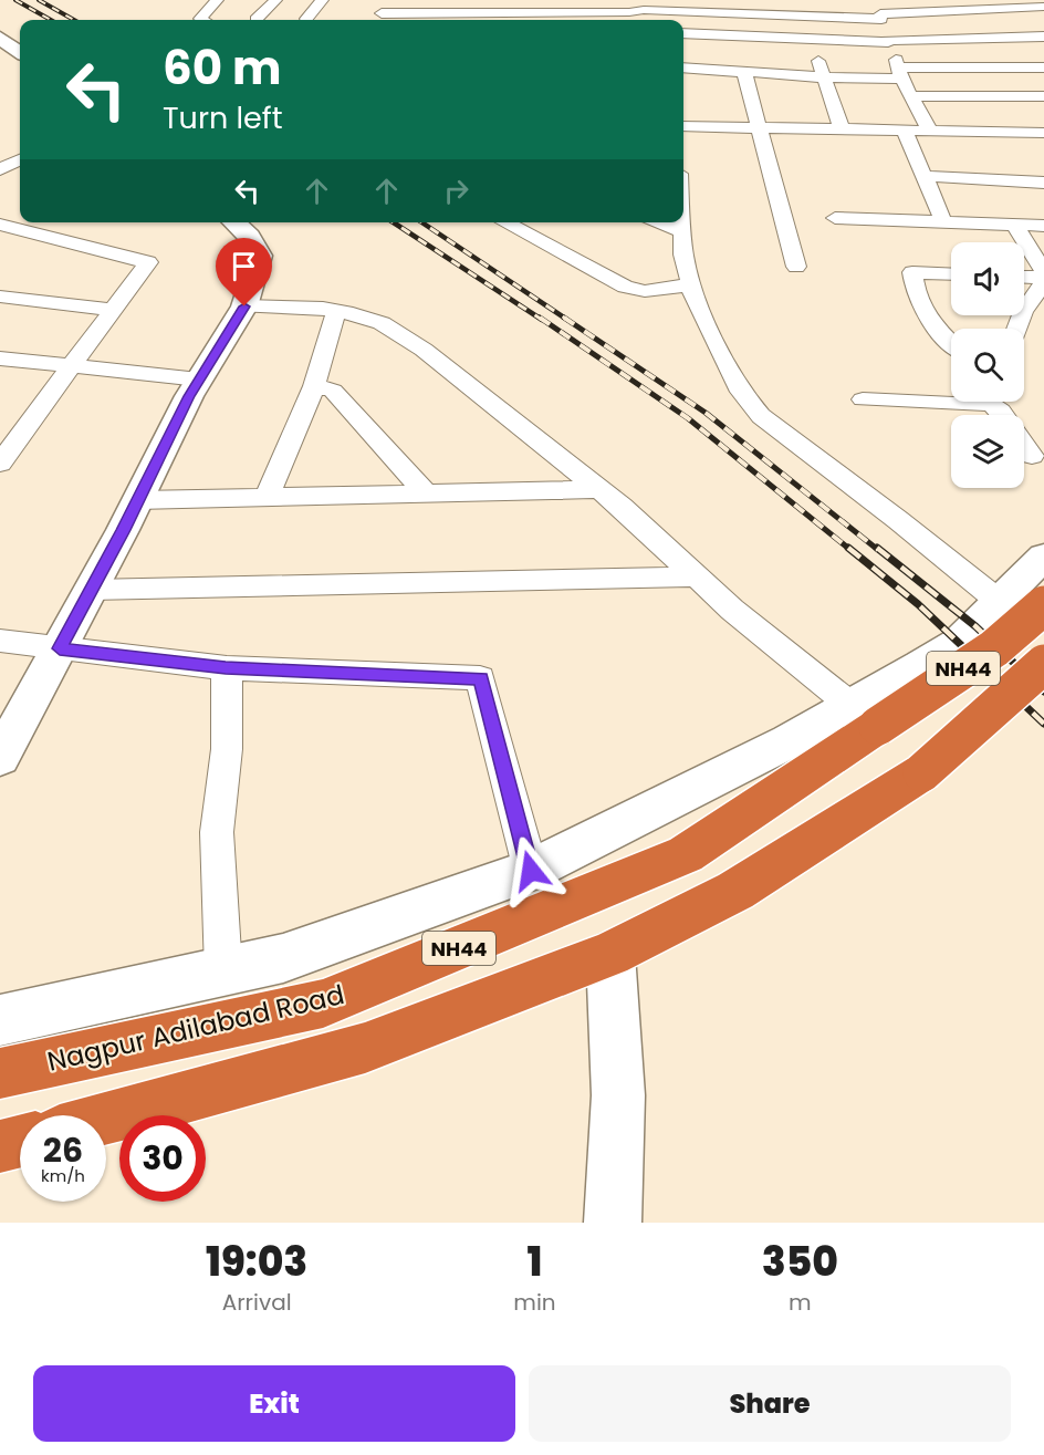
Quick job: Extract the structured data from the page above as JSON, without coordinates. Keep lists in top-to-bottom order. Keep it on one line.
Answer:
{"streets":{"highway":["NH44","Nagpur Adilabad Road"]},"page":{"turn":["60 m","Turn left"],"speed":"26 km/h","limit":"30","eta":["19:03","Arrival","1","min","350","m"],"buttons":["Exit","Share"]}}
